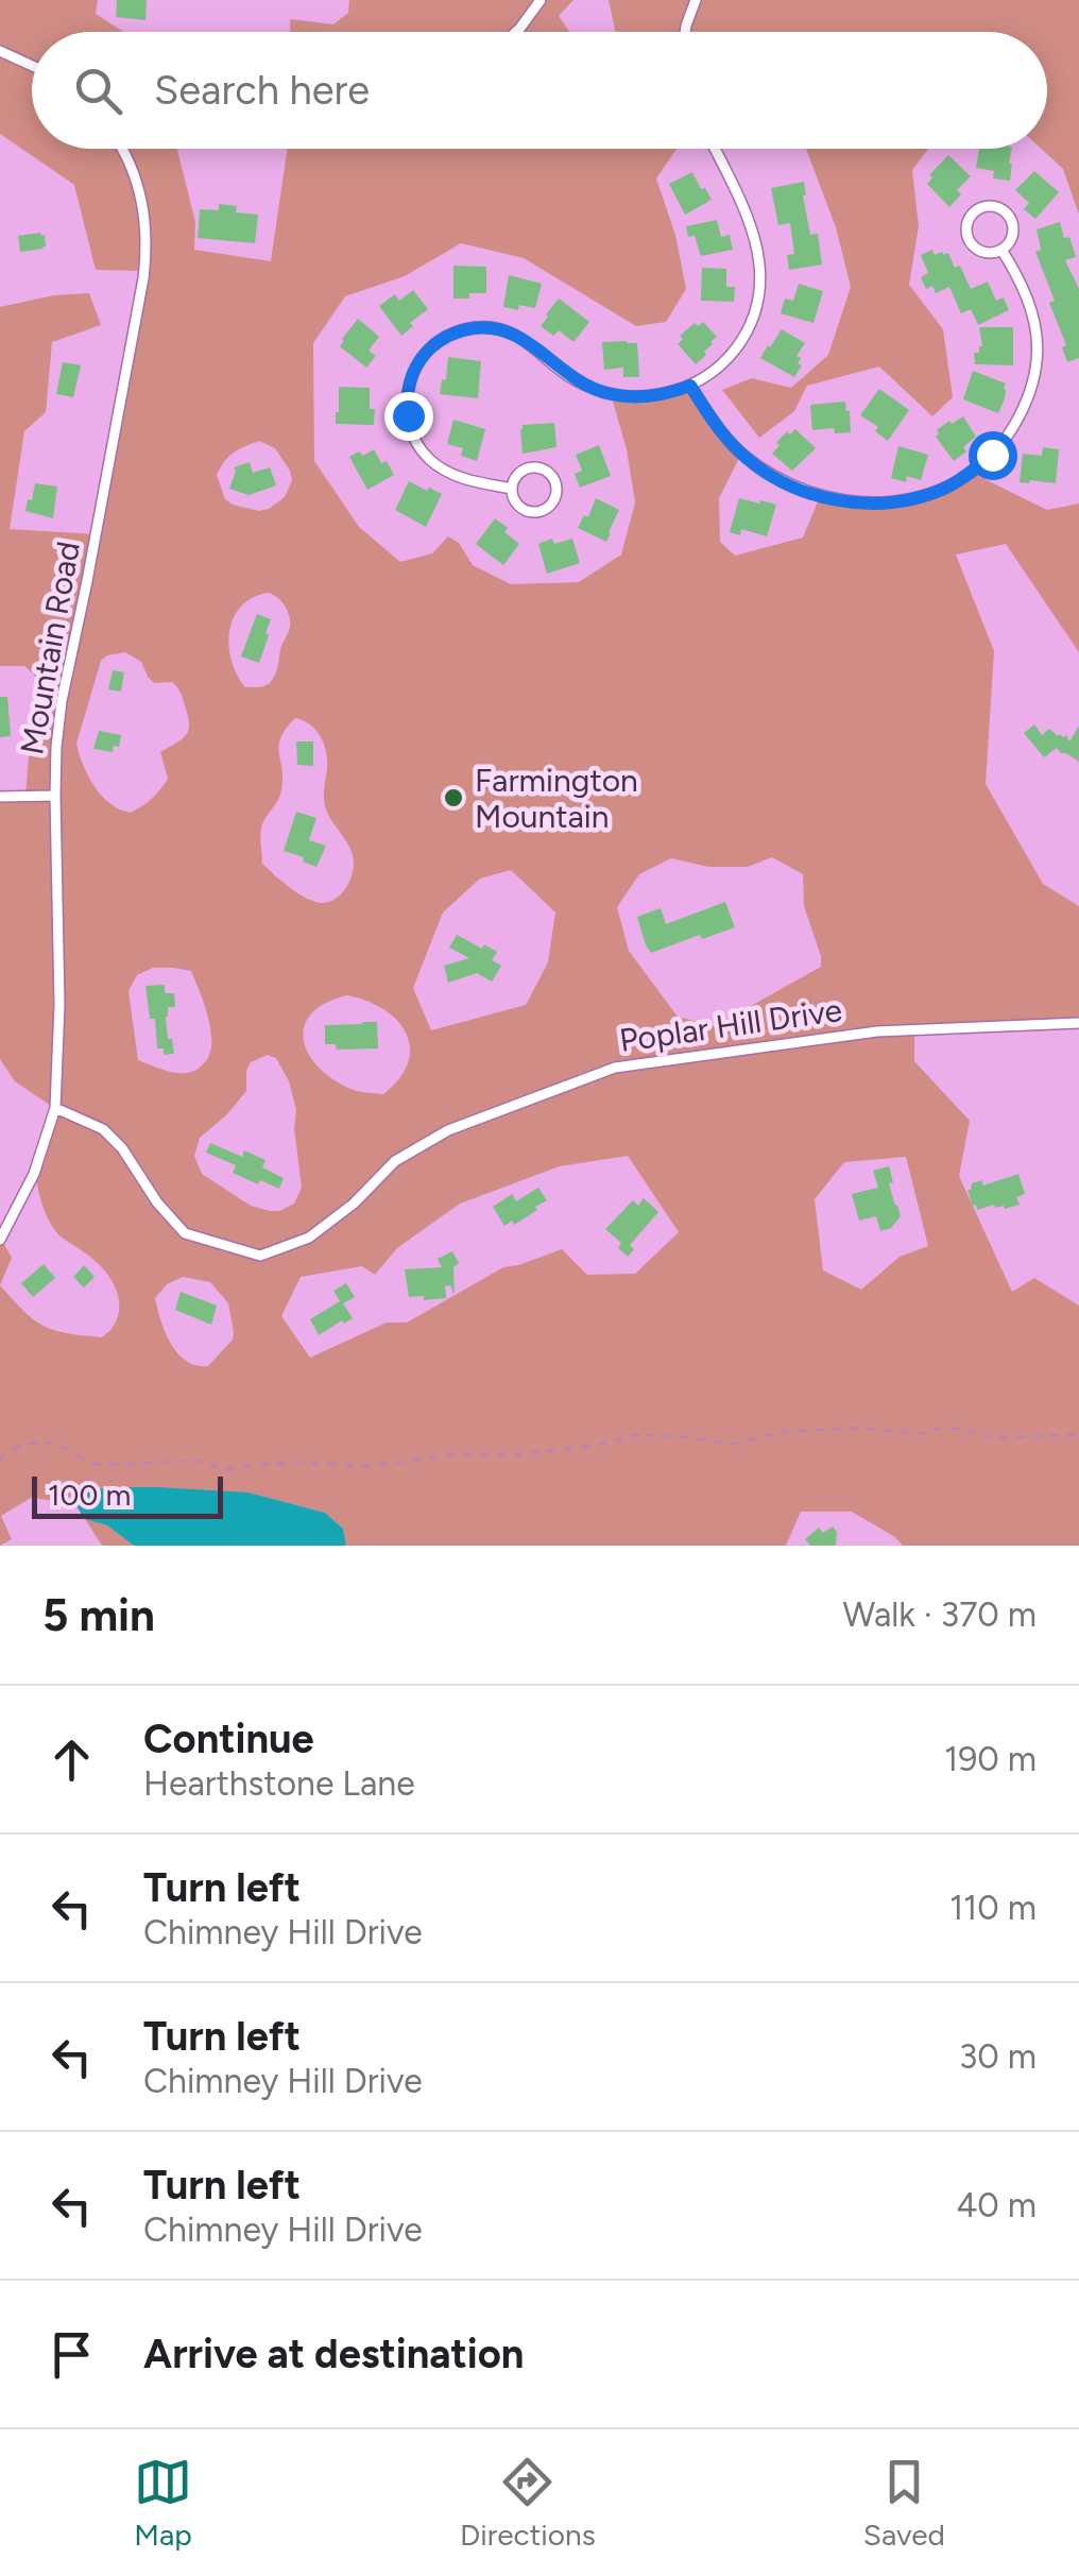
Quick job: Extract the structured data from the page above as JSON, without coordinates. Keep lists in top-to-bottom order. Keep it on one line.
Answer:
{"streets":{"street":["Mountain Road","Poplar Hill Drive"]},"crossings":[["Mountain Road","Poplar Hill Drive"]],"places":["Farmington Mountain"],"scale_bar":"100 m","page":{"search":"Search here","scale":"100 m","heading":["5 min","Walk · 370 m"],"list":[["Continue","Hearthstone Lane","190 m"],["Turn left","Chimney Hill Drive","110 m"],["Turn left","Chimney Hill Drive","30 m"],["Turn left","Chimney Hill Drive","40 m"],"Arrive at destination"],"nav":["Map","Directions","Saved"]}}
